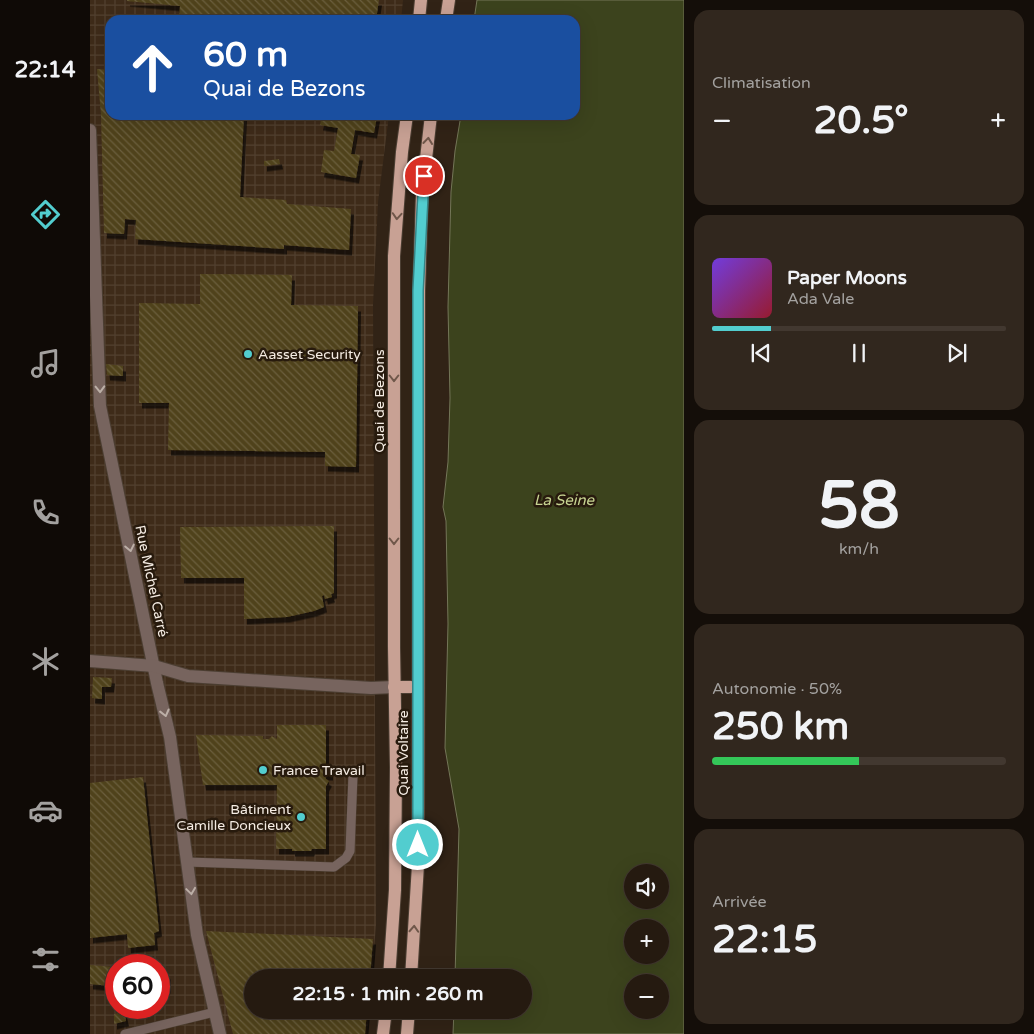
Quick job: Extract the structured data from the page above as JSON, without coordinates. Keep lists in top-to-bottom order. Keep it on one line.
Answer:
{"streets":{"main road":["Quai de Bezons","Quai Voltaire"],"street":["Rue Michel Carré"]},"crossings":[["Quai de Bezons","Quai Voltaire"]],"one_way":["Rue Michel Carré"],"water":["La Seine"],"places":["Aasset Security","France Travail","Bâtiment Camille Doncieux"],"page":{"tabs":"22:14","tile":["Climatisation",["58","km/h"],["Autonomie · 50%","250 km"],["Arrivée","22:15"]],"turn":["60 m","Quai de Bezons"],"heat":["−","20.5°","+"],"song":["Paper Moons","Ada Vale"],"map_buttons":["+","−"],"limit":"60","trip":"22:15 · 1 min · 260 m"}}
